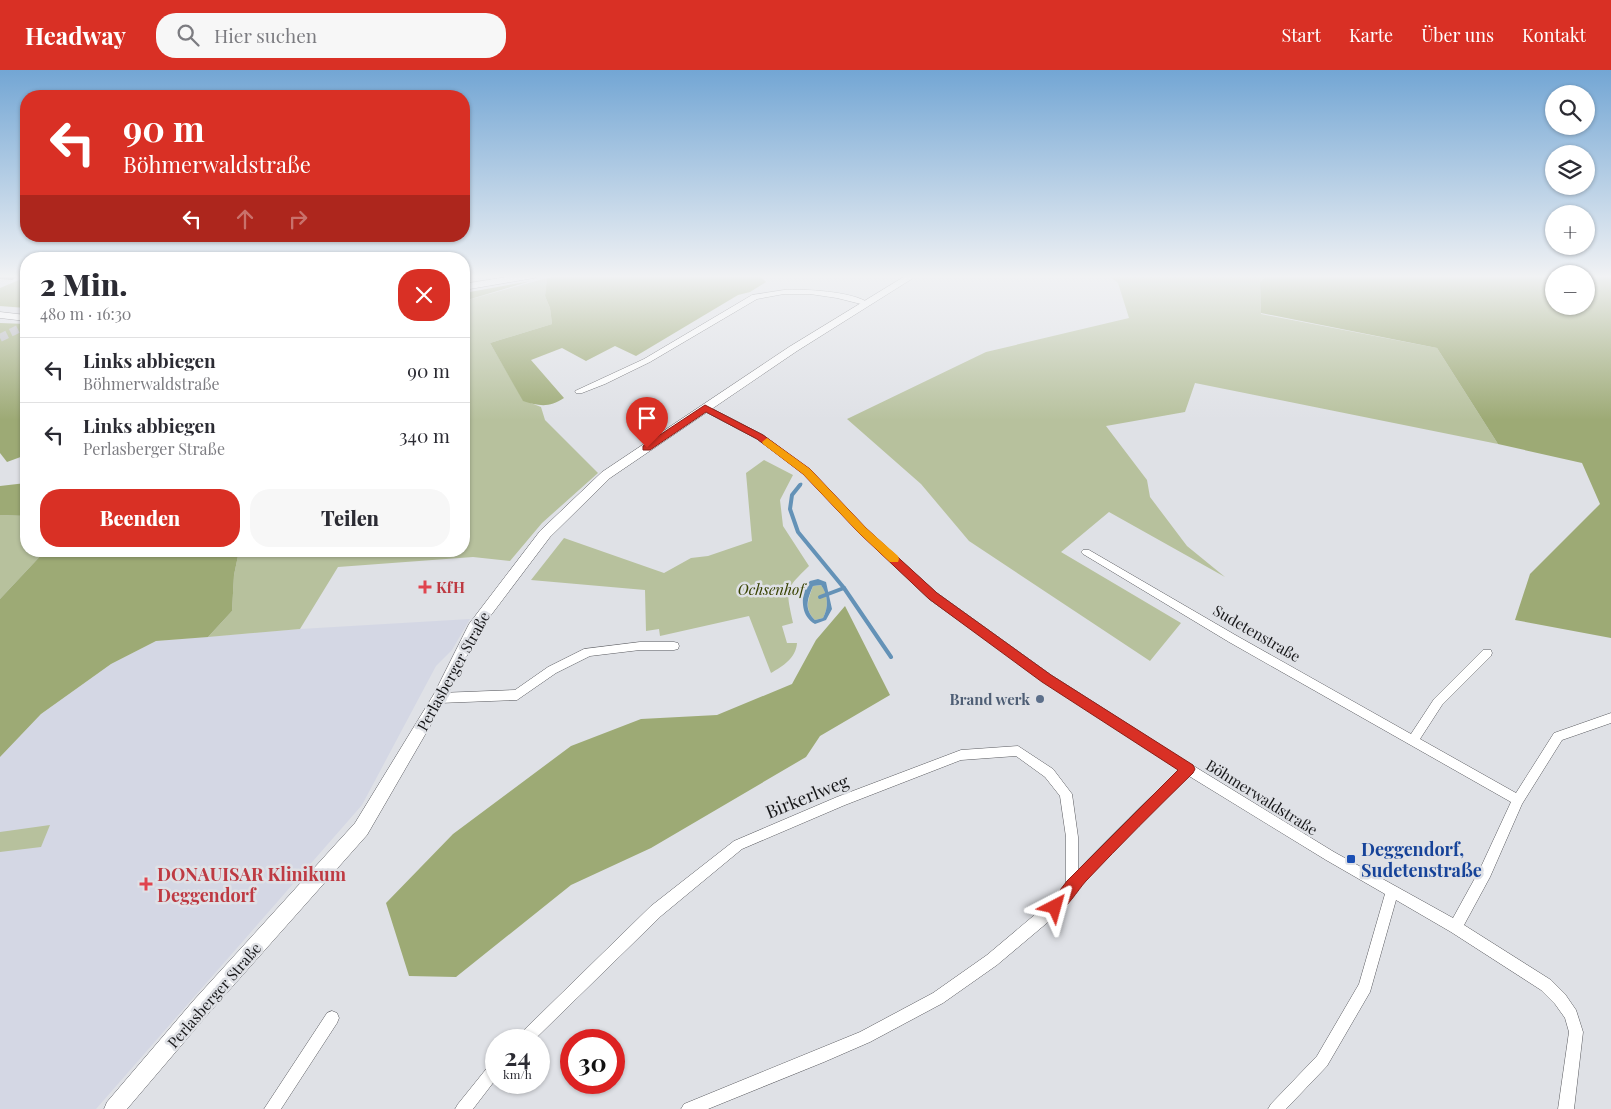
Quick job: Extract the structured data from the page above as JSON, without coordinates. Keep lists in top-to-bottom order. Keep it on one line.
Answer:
{"streets":{"street":["Sudetenstraße","Perlasberger Straße","Birkerlweg","Böhmerwaldstraße"]},"crossings":[["Perlasberger Straße","Böhmerwaldstraße"]],"parks":["Ochsenhof"],"places":{"health":["KfH","DONAUISAR Klinikum Deggendorf"],"other":["Brand werk"],"transit":["Deggendorf, Sudetenstraße"]},"page":{"header":"Headway","search":"Hier suchen","nav":["Start","Karte","Über uns","Kontakt"],"map_buttons":["+","−"],"turn":["90 m","Böhmerwaldstraße"],"heading":["2 Min.","480 m · 16:30"],"list":[{"name":"Links abbiegen","note":"Böhmerwaldstraße","value":"90 m"},{"name":"Links abbiegen","note":"Perlasberger Straße","value":"340 m"}],"buttons":["Beenden","Teilen"],"speed":"24 km/h","limit":"30"}}
